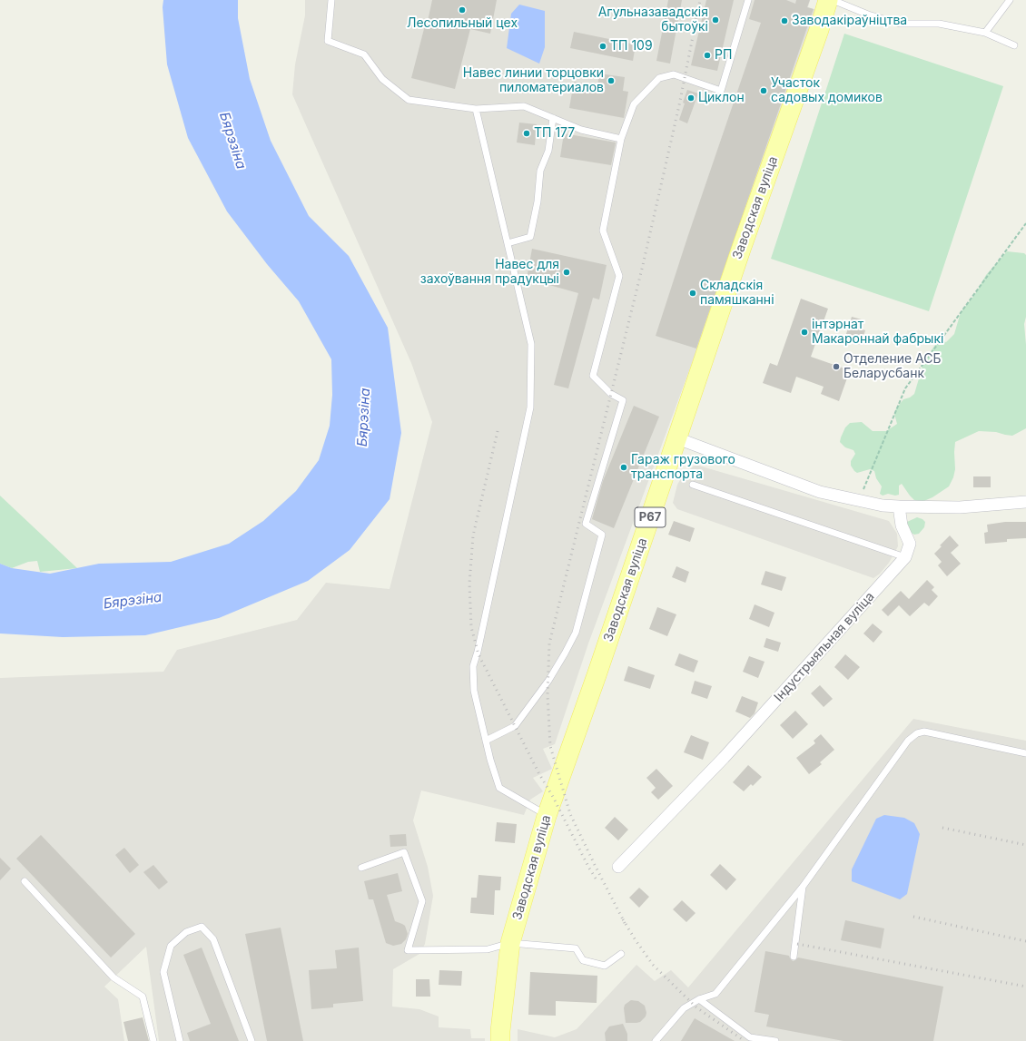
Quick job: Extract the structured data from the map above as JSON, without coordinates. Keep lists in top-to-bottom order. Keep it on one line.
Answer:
{"streets":{"main road":["Заводская вуліца","Р67"],"street":["Індустрыяльная вуліца"]},"water":["Бярэзіна"],"places":["Лесопильный цех","Агульназавадскія бытоўкі","Заводакіраўніцтва","ТП 109","РП","Навес линии торцовки пиломатериалов","Участок садовых домиков","Циклон","ТП 177","Навес для захоўвання прадукцыі","Складскія памяшканні","інтэрнат Макароннай фабрыкі","Отделение АСБ Беларусбанк","Гараж грузового транспорта"]}
